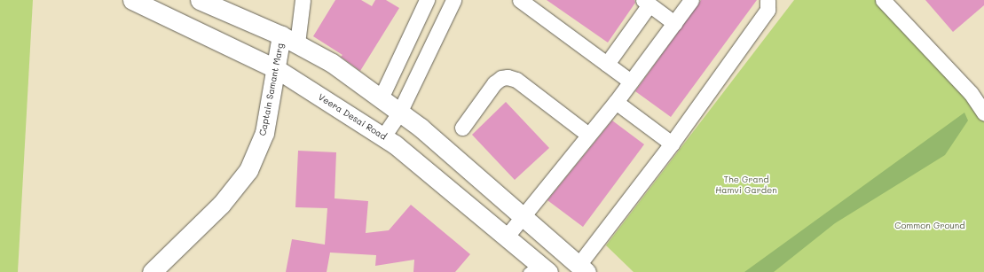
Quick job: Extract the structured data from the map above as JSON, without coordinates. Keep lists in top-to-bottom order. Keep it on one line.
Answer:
{"streets":{"street":["Captain Samant Marg","Veera Desai Road"]},"crossings":[["Captain Samant Marg","Veera Desai Road"]],"parks":["The Grand Hamvi Garden","Common Ground"]}
